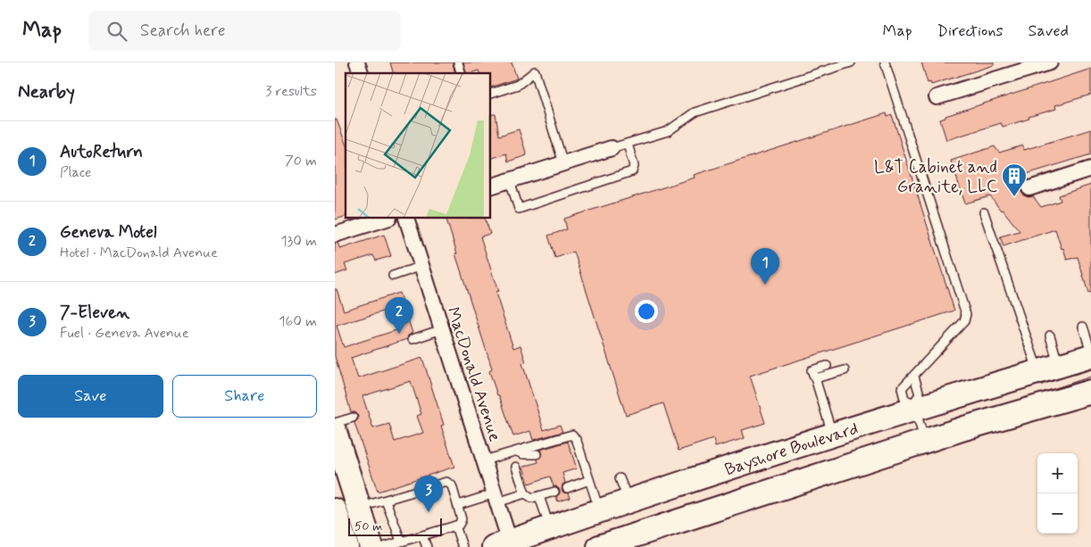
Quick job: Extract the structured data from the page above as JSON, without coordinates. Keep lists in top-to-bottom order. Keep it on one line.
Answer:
{"streets":{"main road":["Bayshore Boulevard"],"street":["MacDonald Avenue"]},"crossings":[["MacDonald Avenue","Bayshore Boulevard"]],"places":{"building":["L&T Cabinet and Granite, LLC"]},"scale_bar":"50 m","page":{"header":"Map","search":"Search here","nav":["Map","Directions","Saved"],"heading":["Nearby","3 results"],"list":[{"mark":"1","name":"AutoReturn","note":"Place","value":"70 m"},{"mark":"2","name":"Geneva Motel","note":"Hotel · MacDonald Avenue","value":"130 m"},{"mark":"3","name":"7-Eleven","note":"Fuel · Geneva Avenue","value":"160 m"}],"pins":["1","2","3"],"buttons":["Save","Share"],"map_buttons":["+","−"],"scale":"50 m"}}
